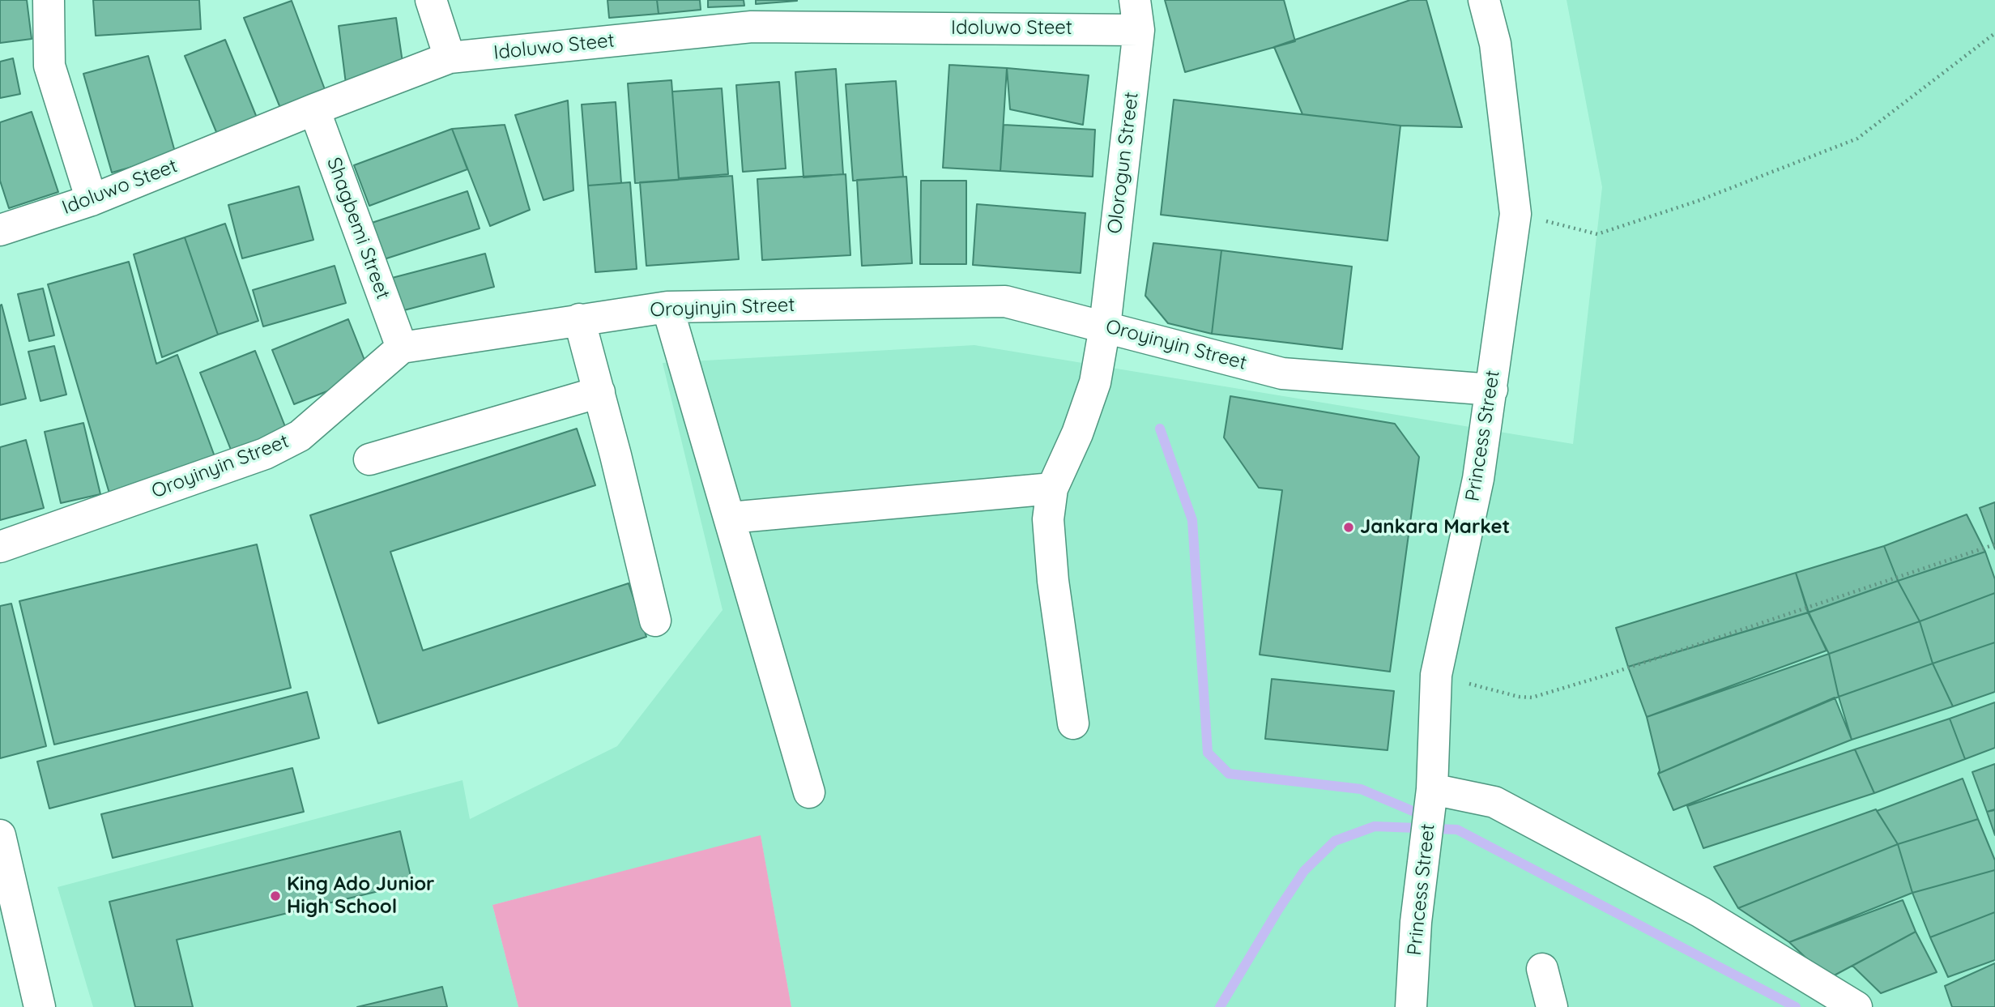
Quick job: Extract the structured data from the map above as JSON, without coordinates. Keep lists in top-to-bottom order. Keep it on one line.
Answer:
{"streets":{"street":["Idoluwo Steet","Olorogun Street","Shagbemi Street","Oroyinyin Street","Princess Street"]},"crossings":[["Idoluwo Steet","Olorogun Street"],["Idoluwo Steet","Shagbemi Street"],["Olorogun Street","Oroyinyin Street"],["Shagbemi Street","Oroyinyin Street"],["Oroyinyin Street","Princess Street"]],"places":["Jankara Market","King Ado Junior High School"]}
